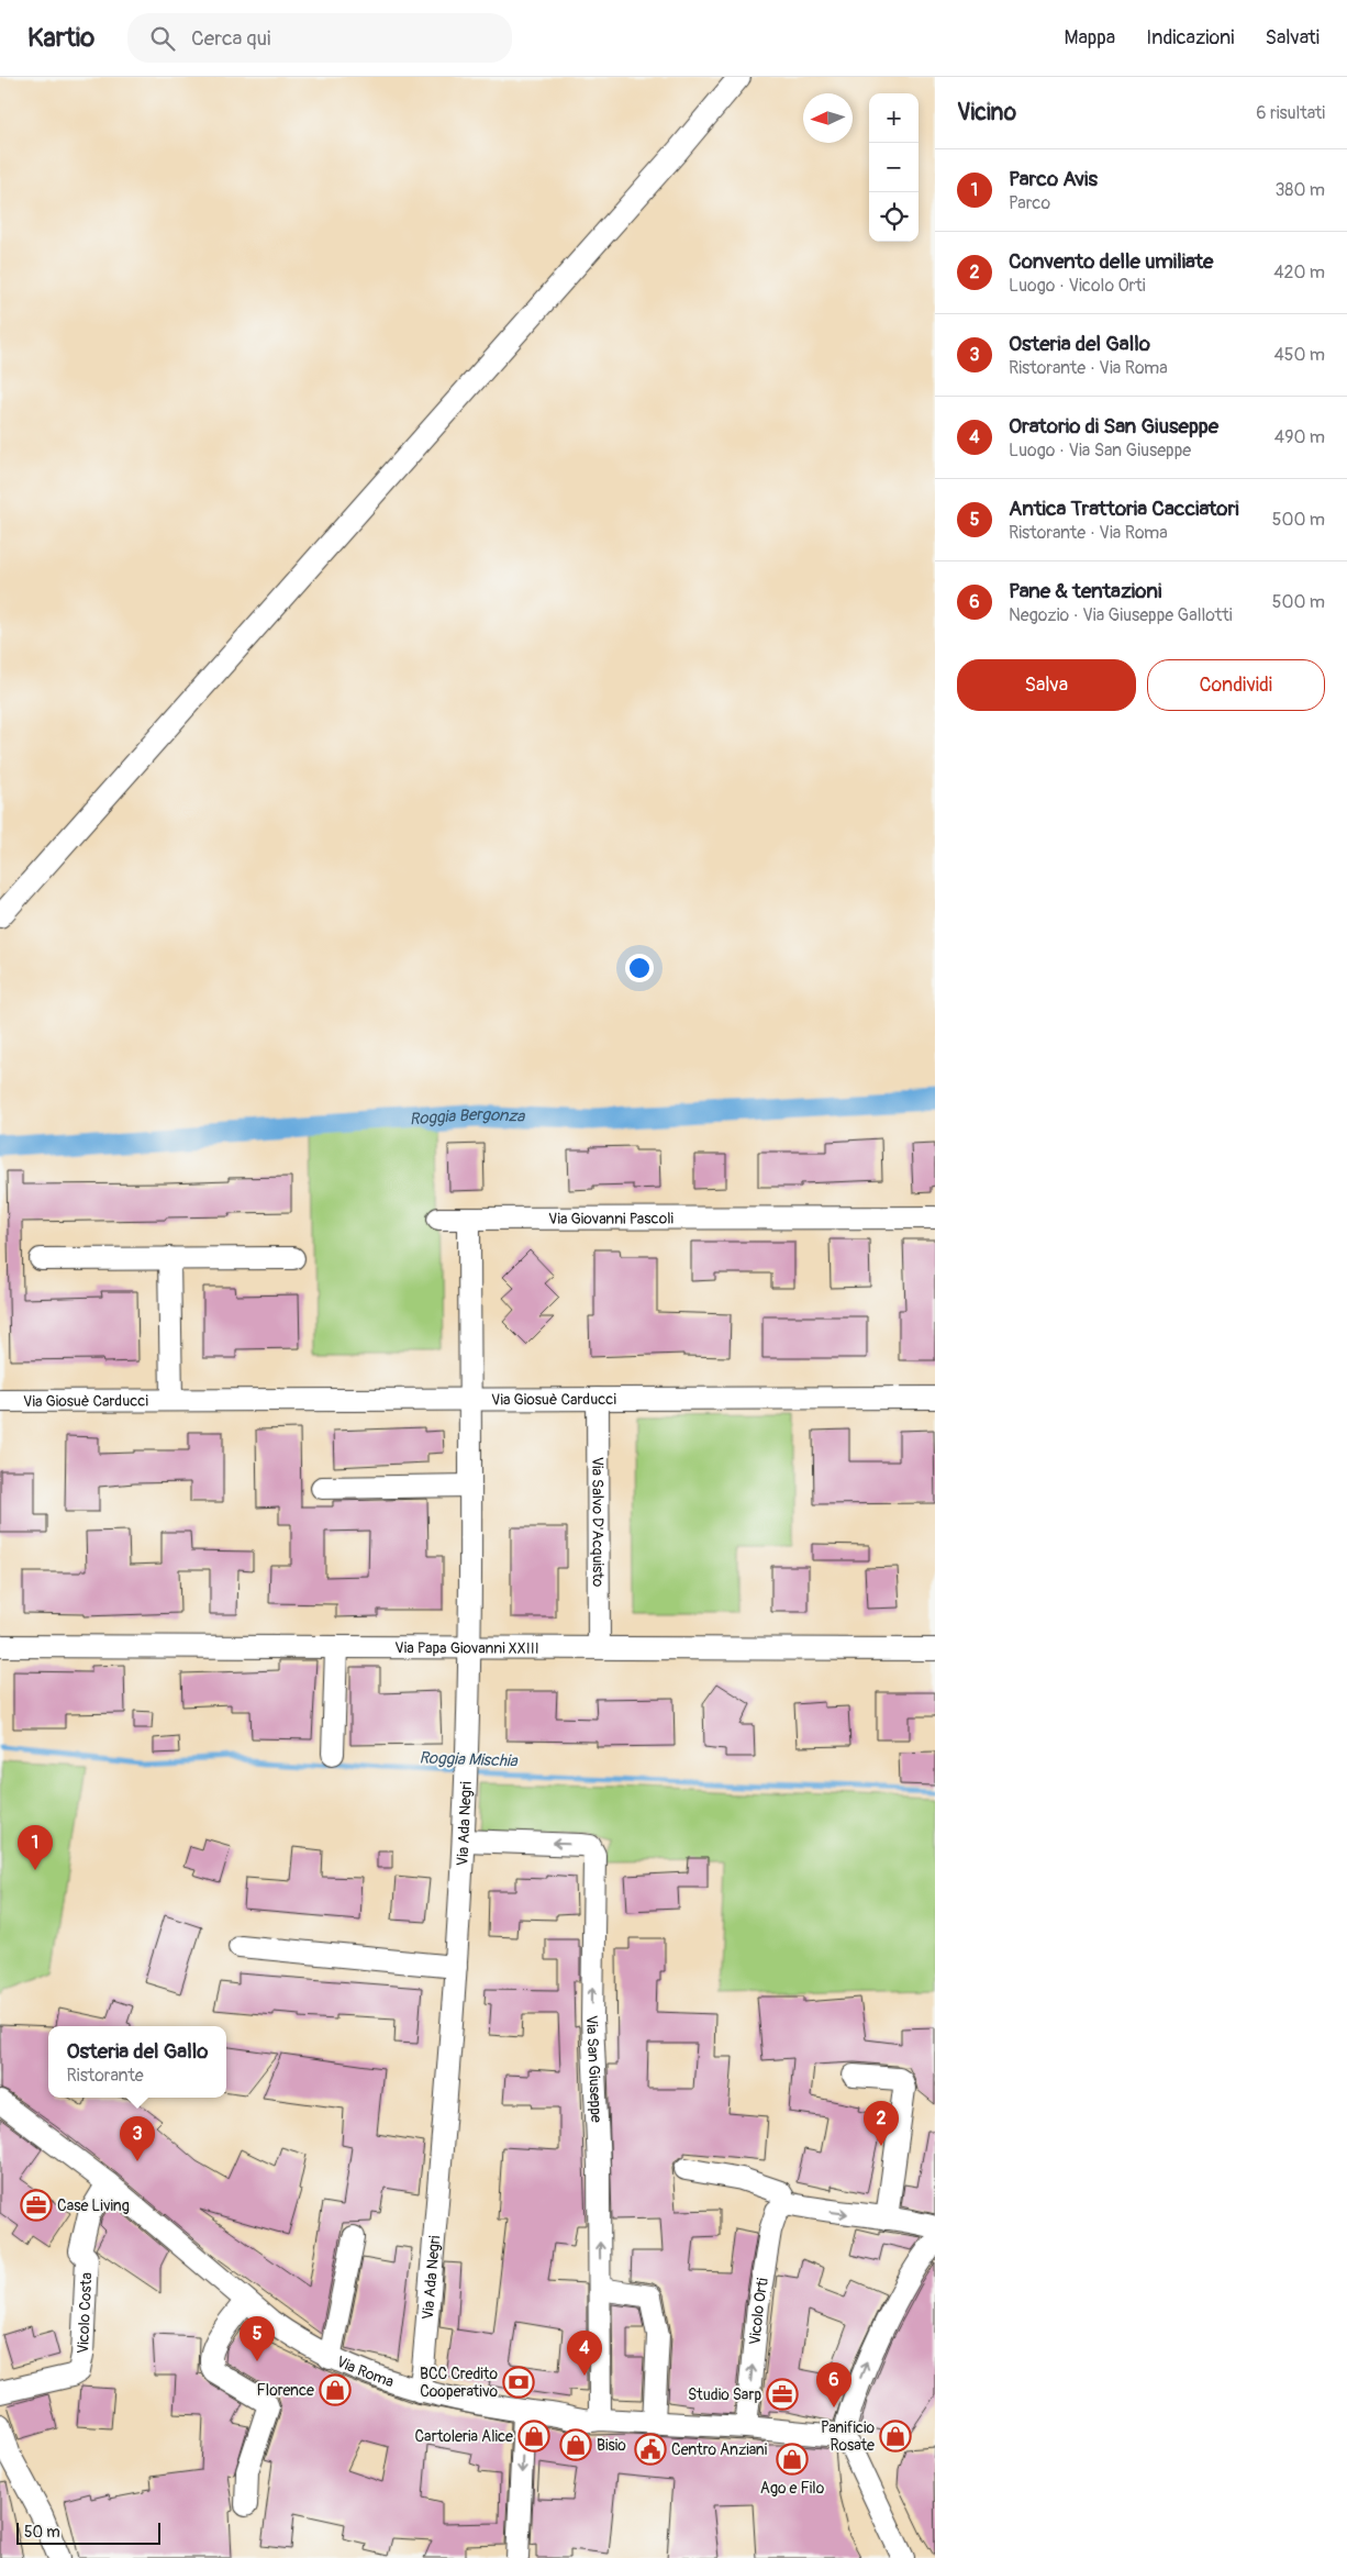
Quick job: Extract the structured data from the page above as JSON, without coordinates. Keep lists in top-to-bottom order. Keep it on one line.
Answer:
{"streets":{"street":["Via Giovanni Pascoli","Via Giosuè Carducci","Via Salvo D'Acquisto","Via Papa Giovanni XXIII","Via Ada Negri","Via San Giuseppe","Vicolo Orti","Vicolo Costa","Via Roma"]},"crossings":[["Via Giosuè Carducci","Via Salvo D'Acquisto"],["Via Giosuè Carducci","Via Ada Negri"],["Via Salvo D'Acquisto","Via Papa Giovanni XXIII"],["Via Papa Giovanni XXIII","Via Ada Negri"],["Via Ada Negri","Via San Giuseppe"],["Via Ada Negri","Via Roma"],["Via San Giuseppe","Via Roma"],["Vicolo Orti","Via Roma"],["Vicolo Costa","Via Roma"]],"one_way":["Via San Giuseppe"],"water":["Roggia Bergonza","Roggia Mischia"],"places":{"office":["Case Living","Studio Sarp"],"bank":["BCC Credito Cooperativo"],"shop":["Florence","Cartoleria Alice","Panificio Rosate","Bisio","Ago e Filo"],"public building":["Centro Anziani"]},"scale_bar":"50 m","north":"left","page":{"header":"Kartio","search":"Cerca qui","nav":["Mappa","Indicazioni","Salvati"],"heading":["Vicino","6 risultati"],"map_buttons":["+","−"],"list":[{"mark":"1","name":"Parco Avis","note":"Parco","value":"380 m"},{"mark":"2","name":"Convento delle umiliate","note":"Luogo · Vicolo Orti","value":"420 m"},{"mark":"3","name":"Osteria del Gallo","note":"Ristorante · Via Roma","value":"450 m"},{"mark":"4","name":"Oratorio di San Giuseppe","note":"Luogo · Via San Giuseppe","value":"490 m"},{"mark":"5","name":"Antica Trattoria Cacciatori","note":"Ristorante · Via Roma","value":"500 m"},{"mark":"6","name":"Pane & tentazioni","note":"Negozio · Via Giuseppe Gallotti","value":"500 m"}],"buttons":["Salva","Condividi"],"pins":["1","2","3","5","4","6"],"popup":["Osteria del Gallo","Ristorante"],"scale":"50 m"}}
